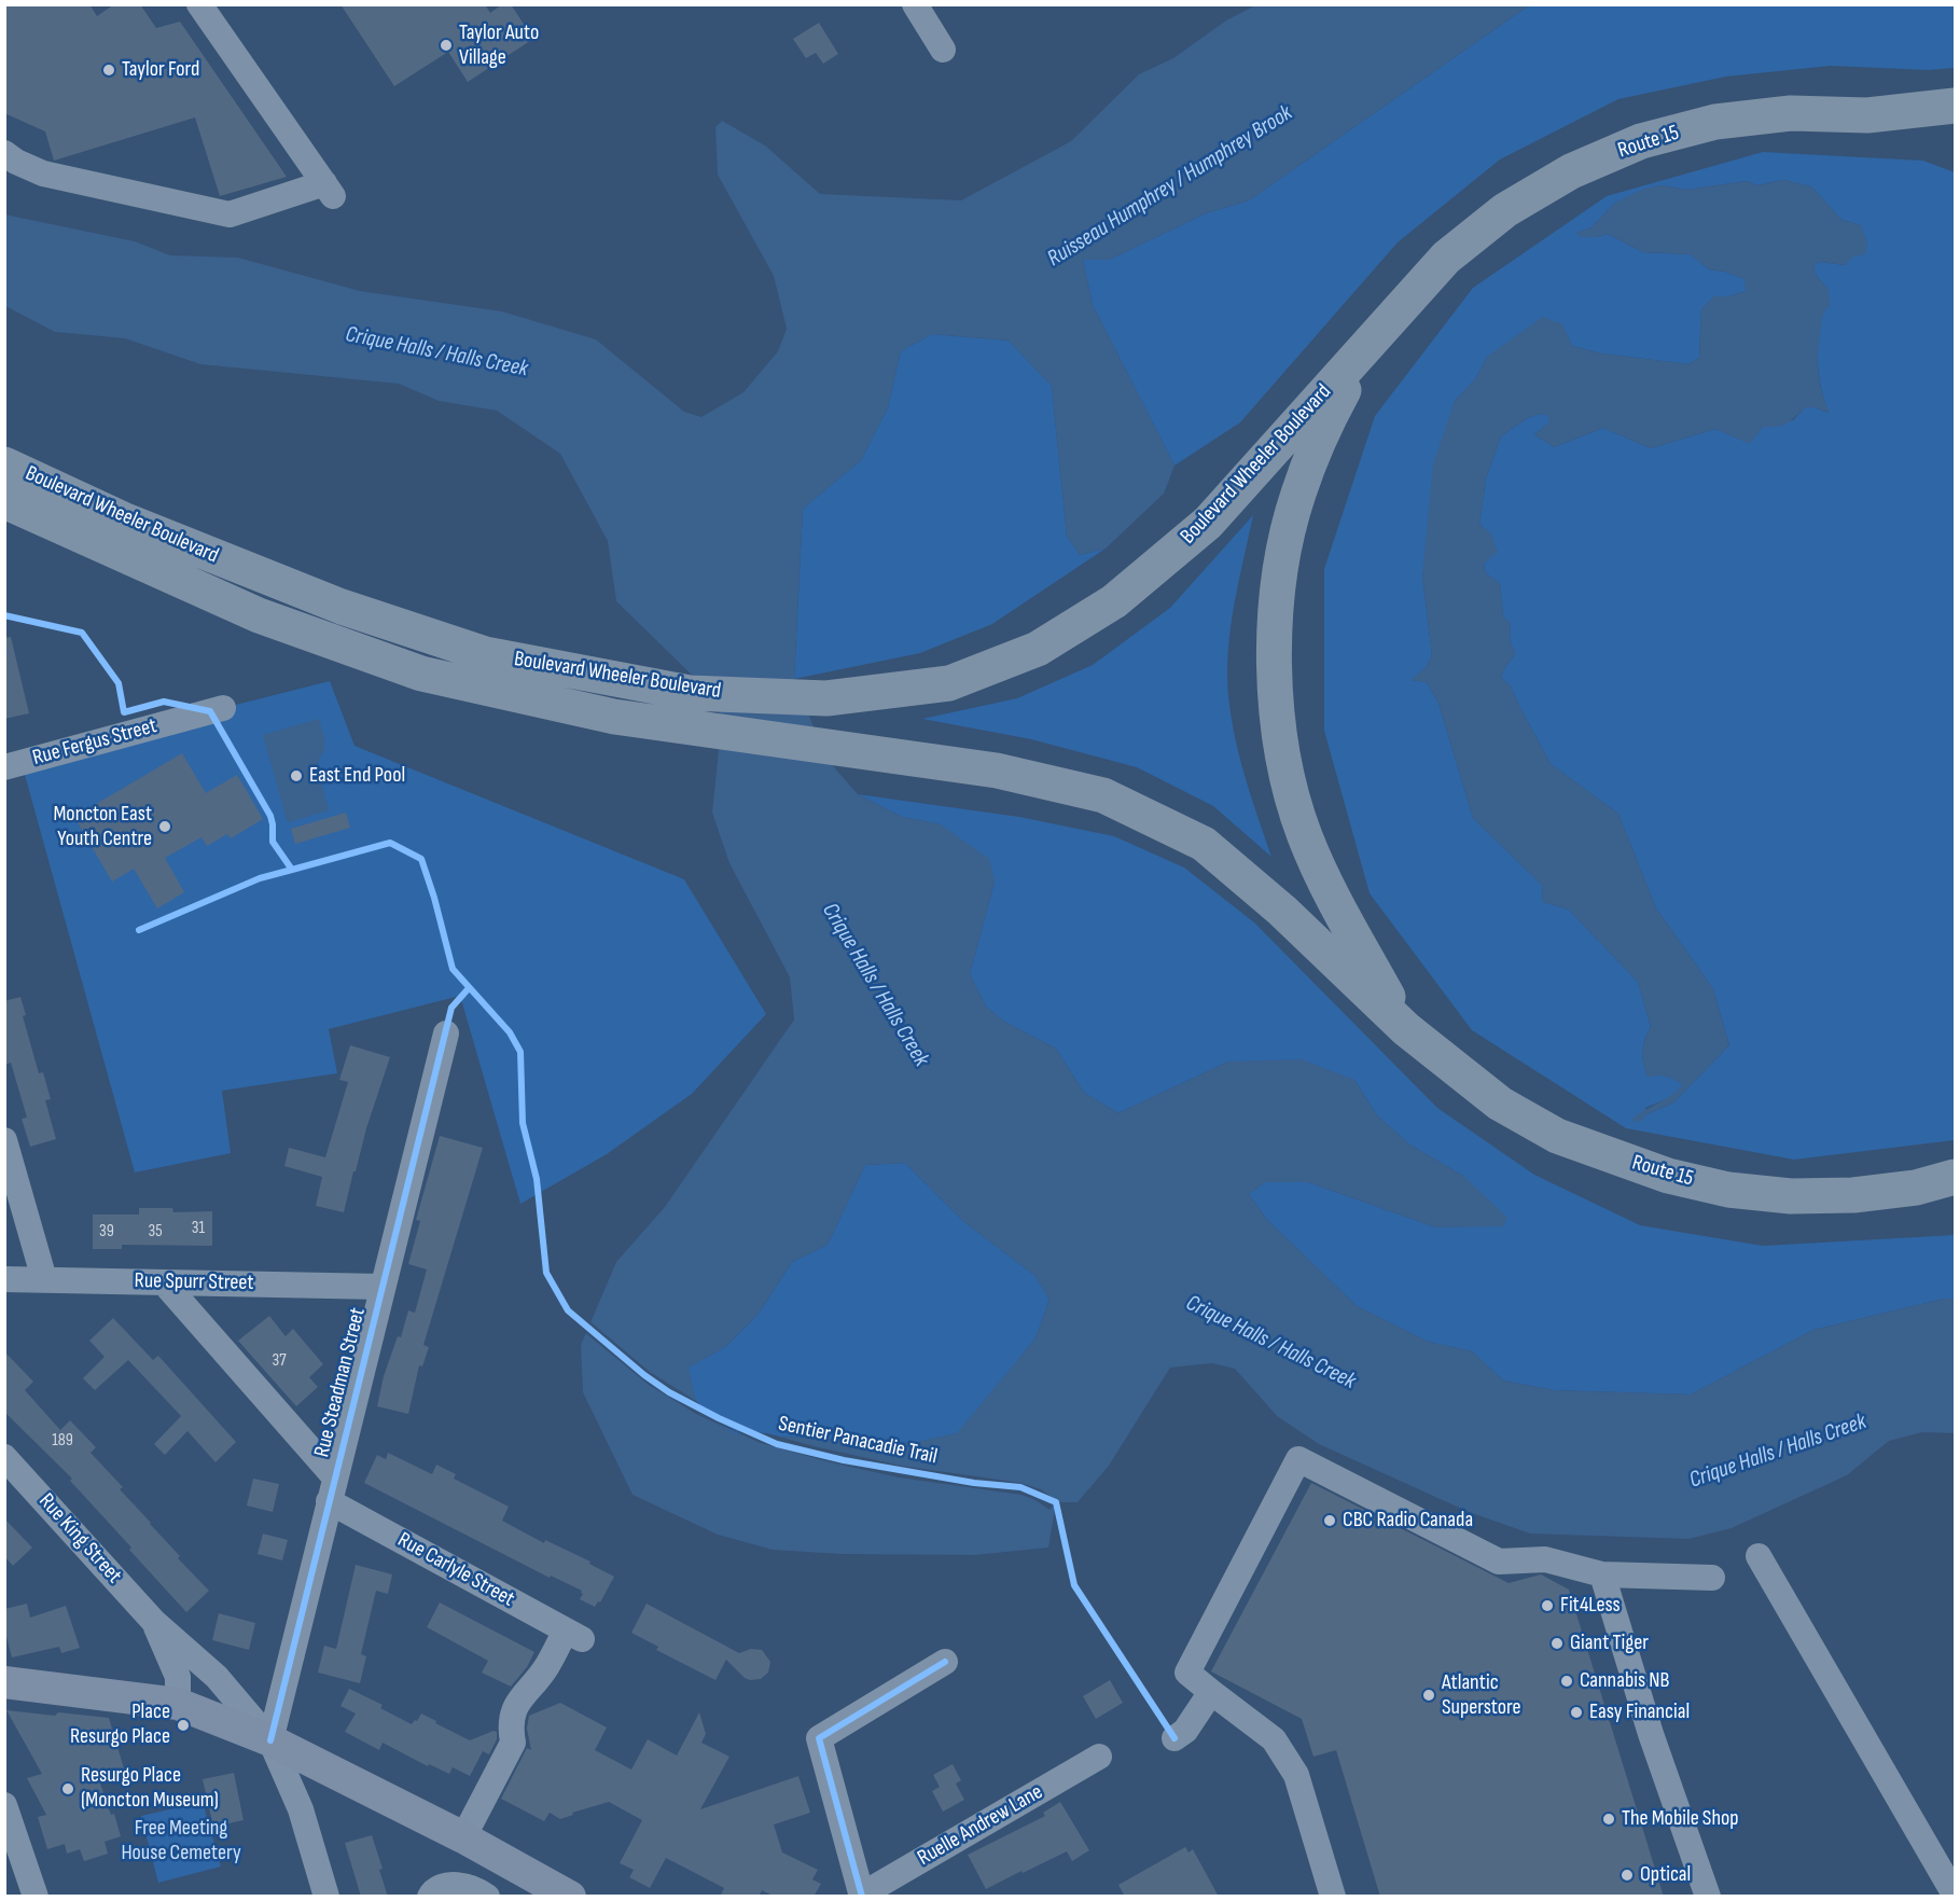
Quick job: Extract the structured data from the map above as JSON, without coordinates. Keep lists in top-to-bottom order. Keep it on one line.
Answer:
{"streets":{"highway":["Route 15","Boulevard Wheeler Boulevard"],"street":["Rue Fergus Street","Rue Spurr Street","Rue Steadman Street","Rue King Street","Rue Carlyle Street","Ruelle Andrew Lane"],"cycle path":["Sentier Panacadie Trail"]},"crossings":[["Route 15","Boulevard Wheeler Boulevard"],["Rue Spurr Street","Rue Steadman Street"],["Rue Spurr Street","Rue Carlyle Street"],["Rue Steadman Street","Rue King Street"],["Rue Steadman Street","Rue Carlyle Street"]],"water":["Ruisseau Humphrey / Humphrey Brook","Crique Halls / Halls Creek"],"parks":["Free Meeting House Cemetery"],"places":["Taylor Auto Village","Taylor Ford","East End Pool","Moncton East Youth Centre","CBC Radio Canada","Fit4Less","Giant Tiger","Cannabis NB","Atlantic Superstore","Easy Financial","Place Resurgo Place","Resurgo Place (Moncton Museum)","The Mobile Shop","Optical"],"house_numbers":["31","39","35","37","189"]}
